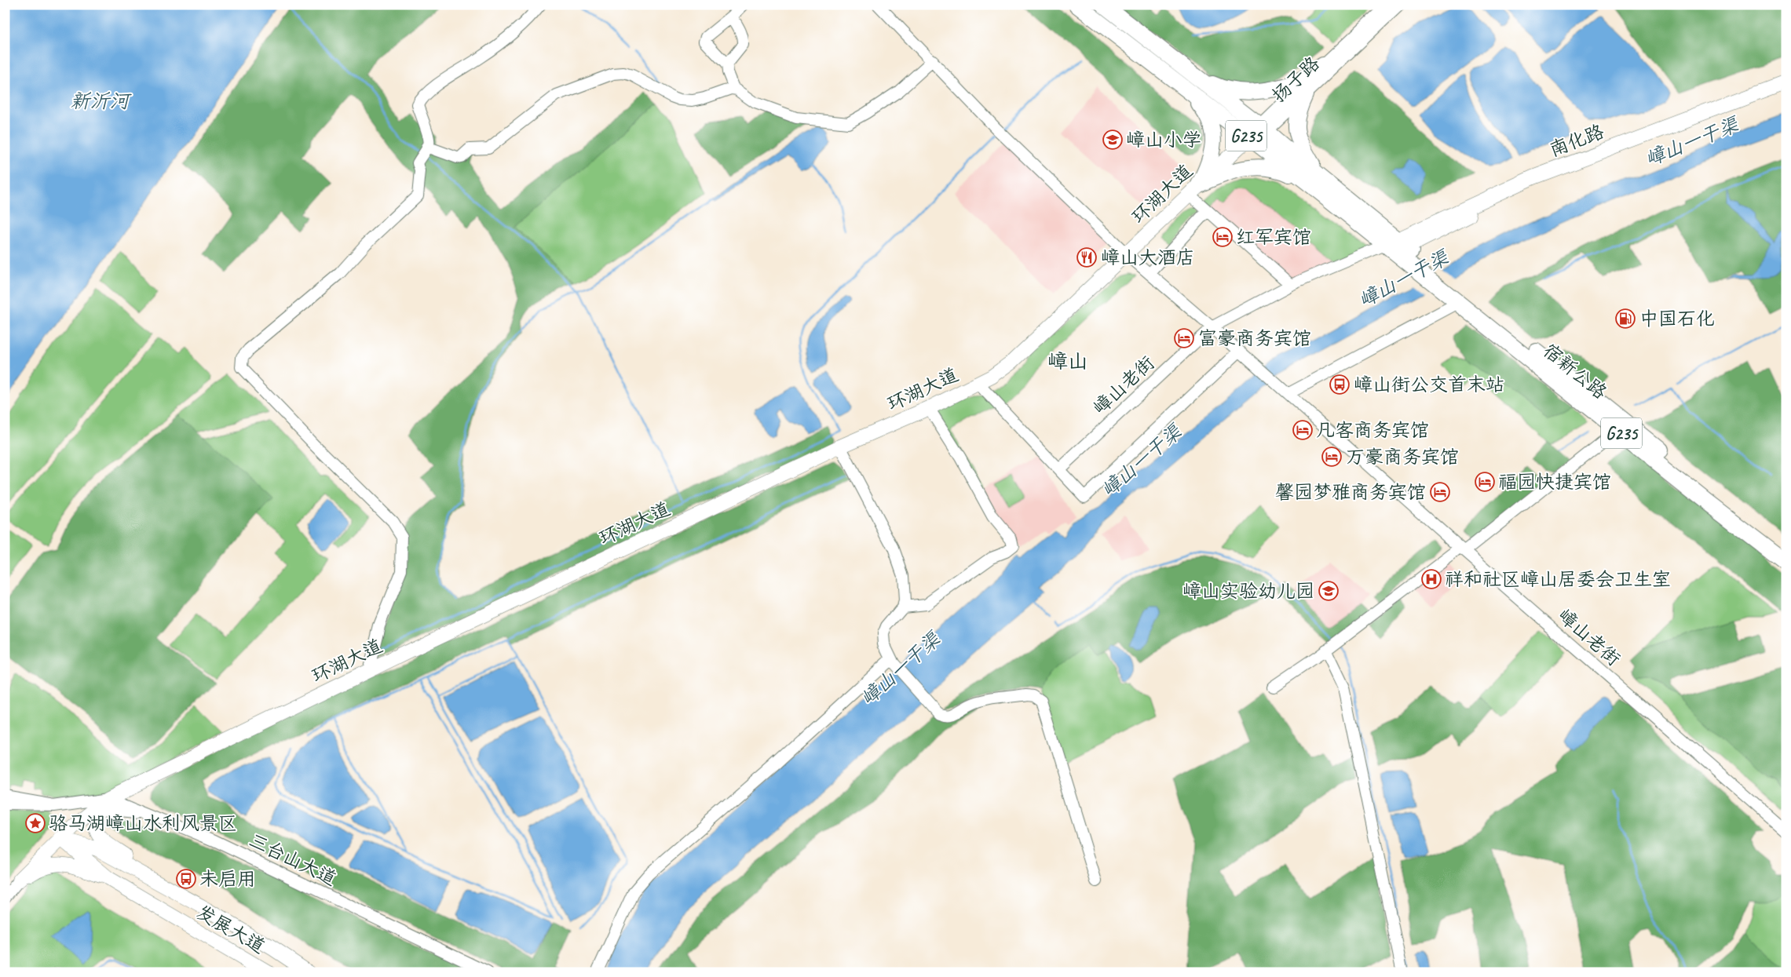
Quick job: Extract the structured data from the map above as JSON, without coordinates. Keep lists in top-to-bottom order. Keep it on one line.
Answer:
{"streets":{"highway":["G235","宿新公路"],"main road":["南化路","环湖大道","发展大道"],"street":["扬子路","嶂山老街","三台山大道"]},"crossings":[["扬子路","G235"],["扬子路","环湖大道"],["G235","南化路"],["G235","环湖大道"],["G235","宿新公路"],["G235","嶂山老街"],["南化路","宿新公路"],["南化路","嶂山老街"],["环湖大道","嶂山老街"],["环湖大道","三台山大道"],["环湖大道","发展大道"],["宿新公路","嶂山老街"]],"districts":["嶂山"],"water":["新沂河","嶂山一干渠"],"places":{"school or university":["嶂山小学","嶂山实验幼儿园"],"hotel":["红军宾馆","富豪商务宾馆","凡客商务宾馆","万豪商务宾馆","福园快捷宾馆","馨园梦雅商务宾馆"],"restaurant":["嶂山大酒店"],"fuel station":["中国石化"],"bus stop":["嶂山街公交首末站","未启用"],"hospital":["祥和社区嶂山居委会卫生室"],"place":["骆马湖嶂山水利风景区"]}}
